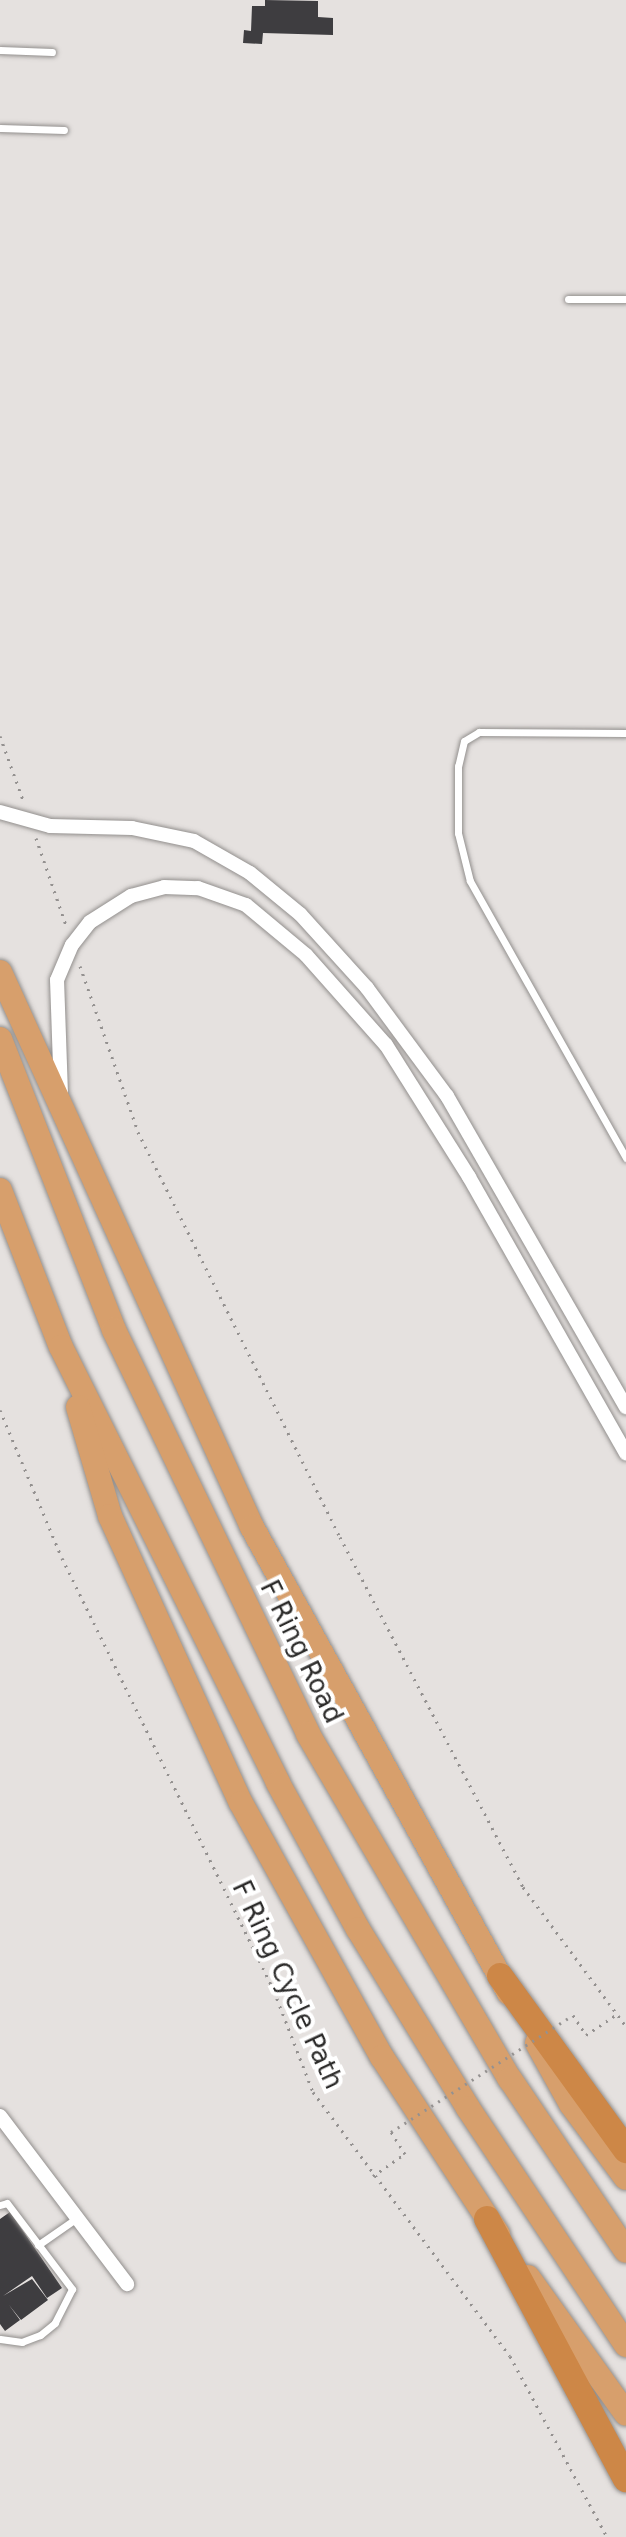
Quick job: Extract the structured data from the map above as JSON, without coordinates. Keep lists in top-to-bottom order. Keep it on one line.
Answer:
{"streets":{"highway":["F Ring Road"],"path":["F Ring Cycle Path"]}}
